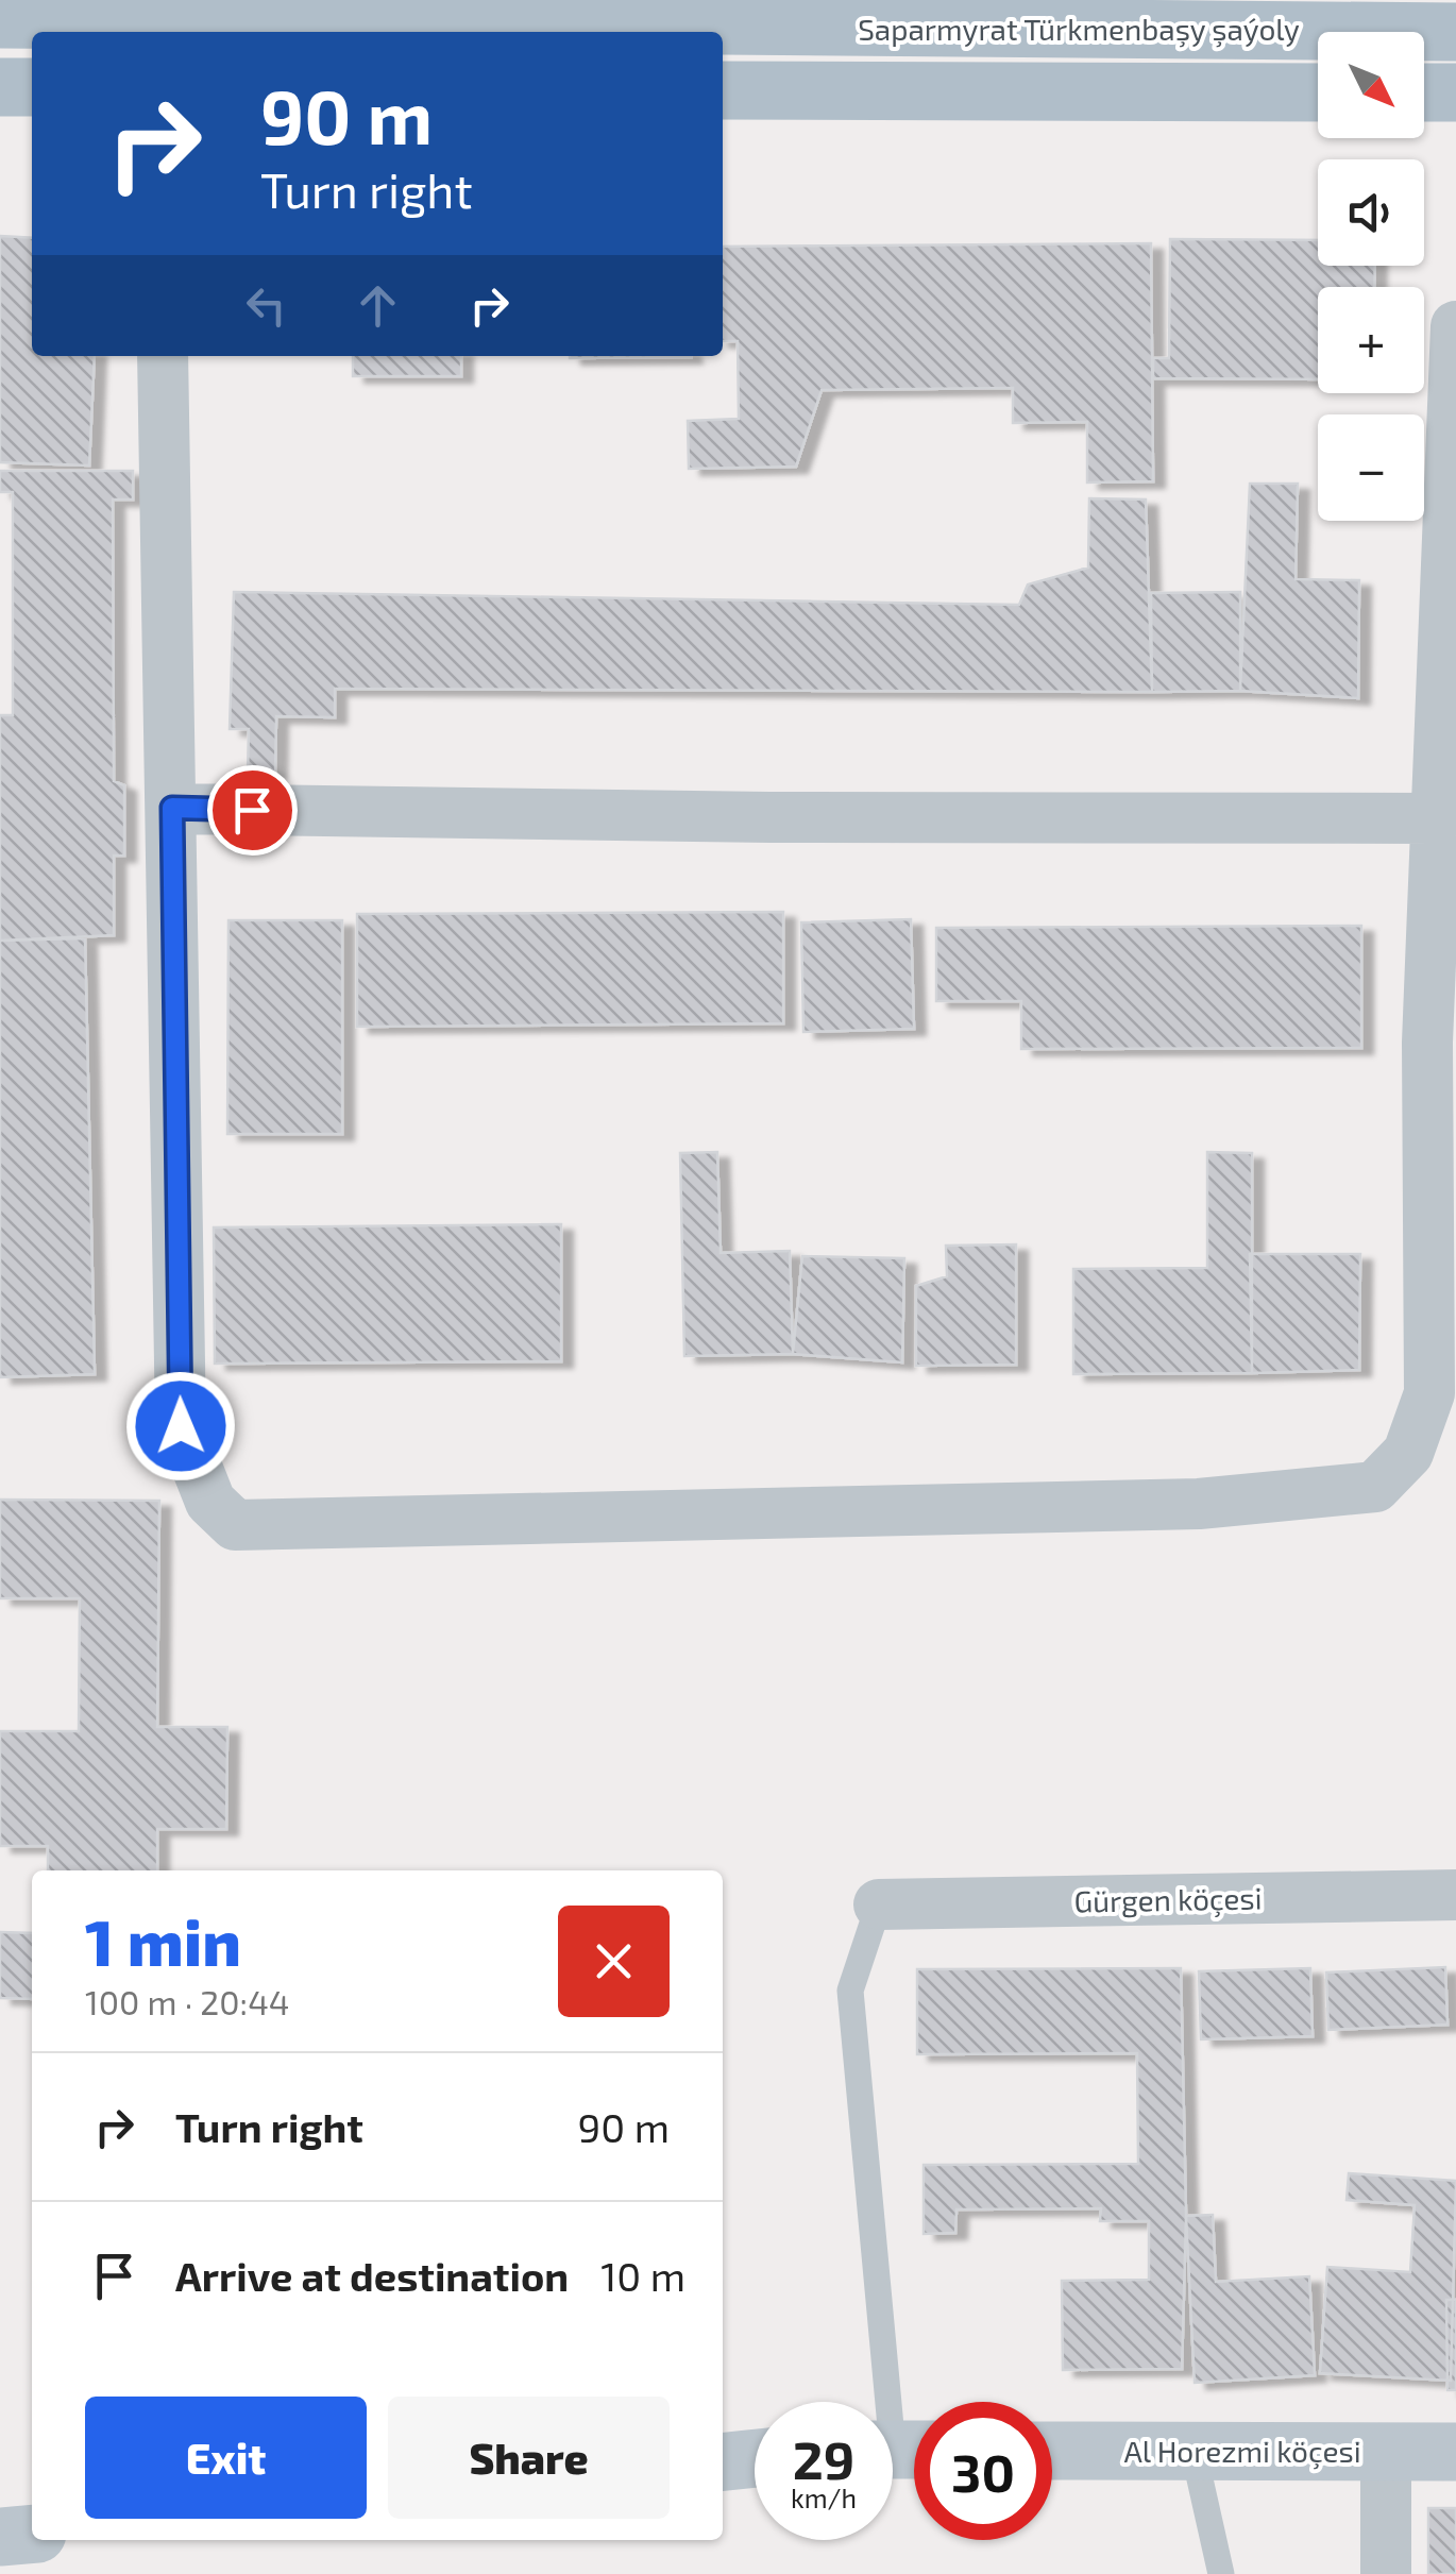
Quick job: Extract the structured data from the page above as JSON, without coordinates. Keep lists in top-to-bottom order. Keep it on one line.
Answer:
{"streets":{"main road":["Saparmyrat Türkmenbaşy şaýoly"],"street":["Gürgen köçesi","Al Horezmi köçesi"]},"north":"bottom right","page":{"map_buttons":["+","−"],"turn":["90 m","Turn right"],"heading":["1 min","100 m · 20:44"],"list":[{"name":"Turn right","value":"90 m"},{"name":"Arrive at destination","value":"10 m"}],"buttons":["Exit","Share"],"speed":"29 km/h","limit":"30"}}
